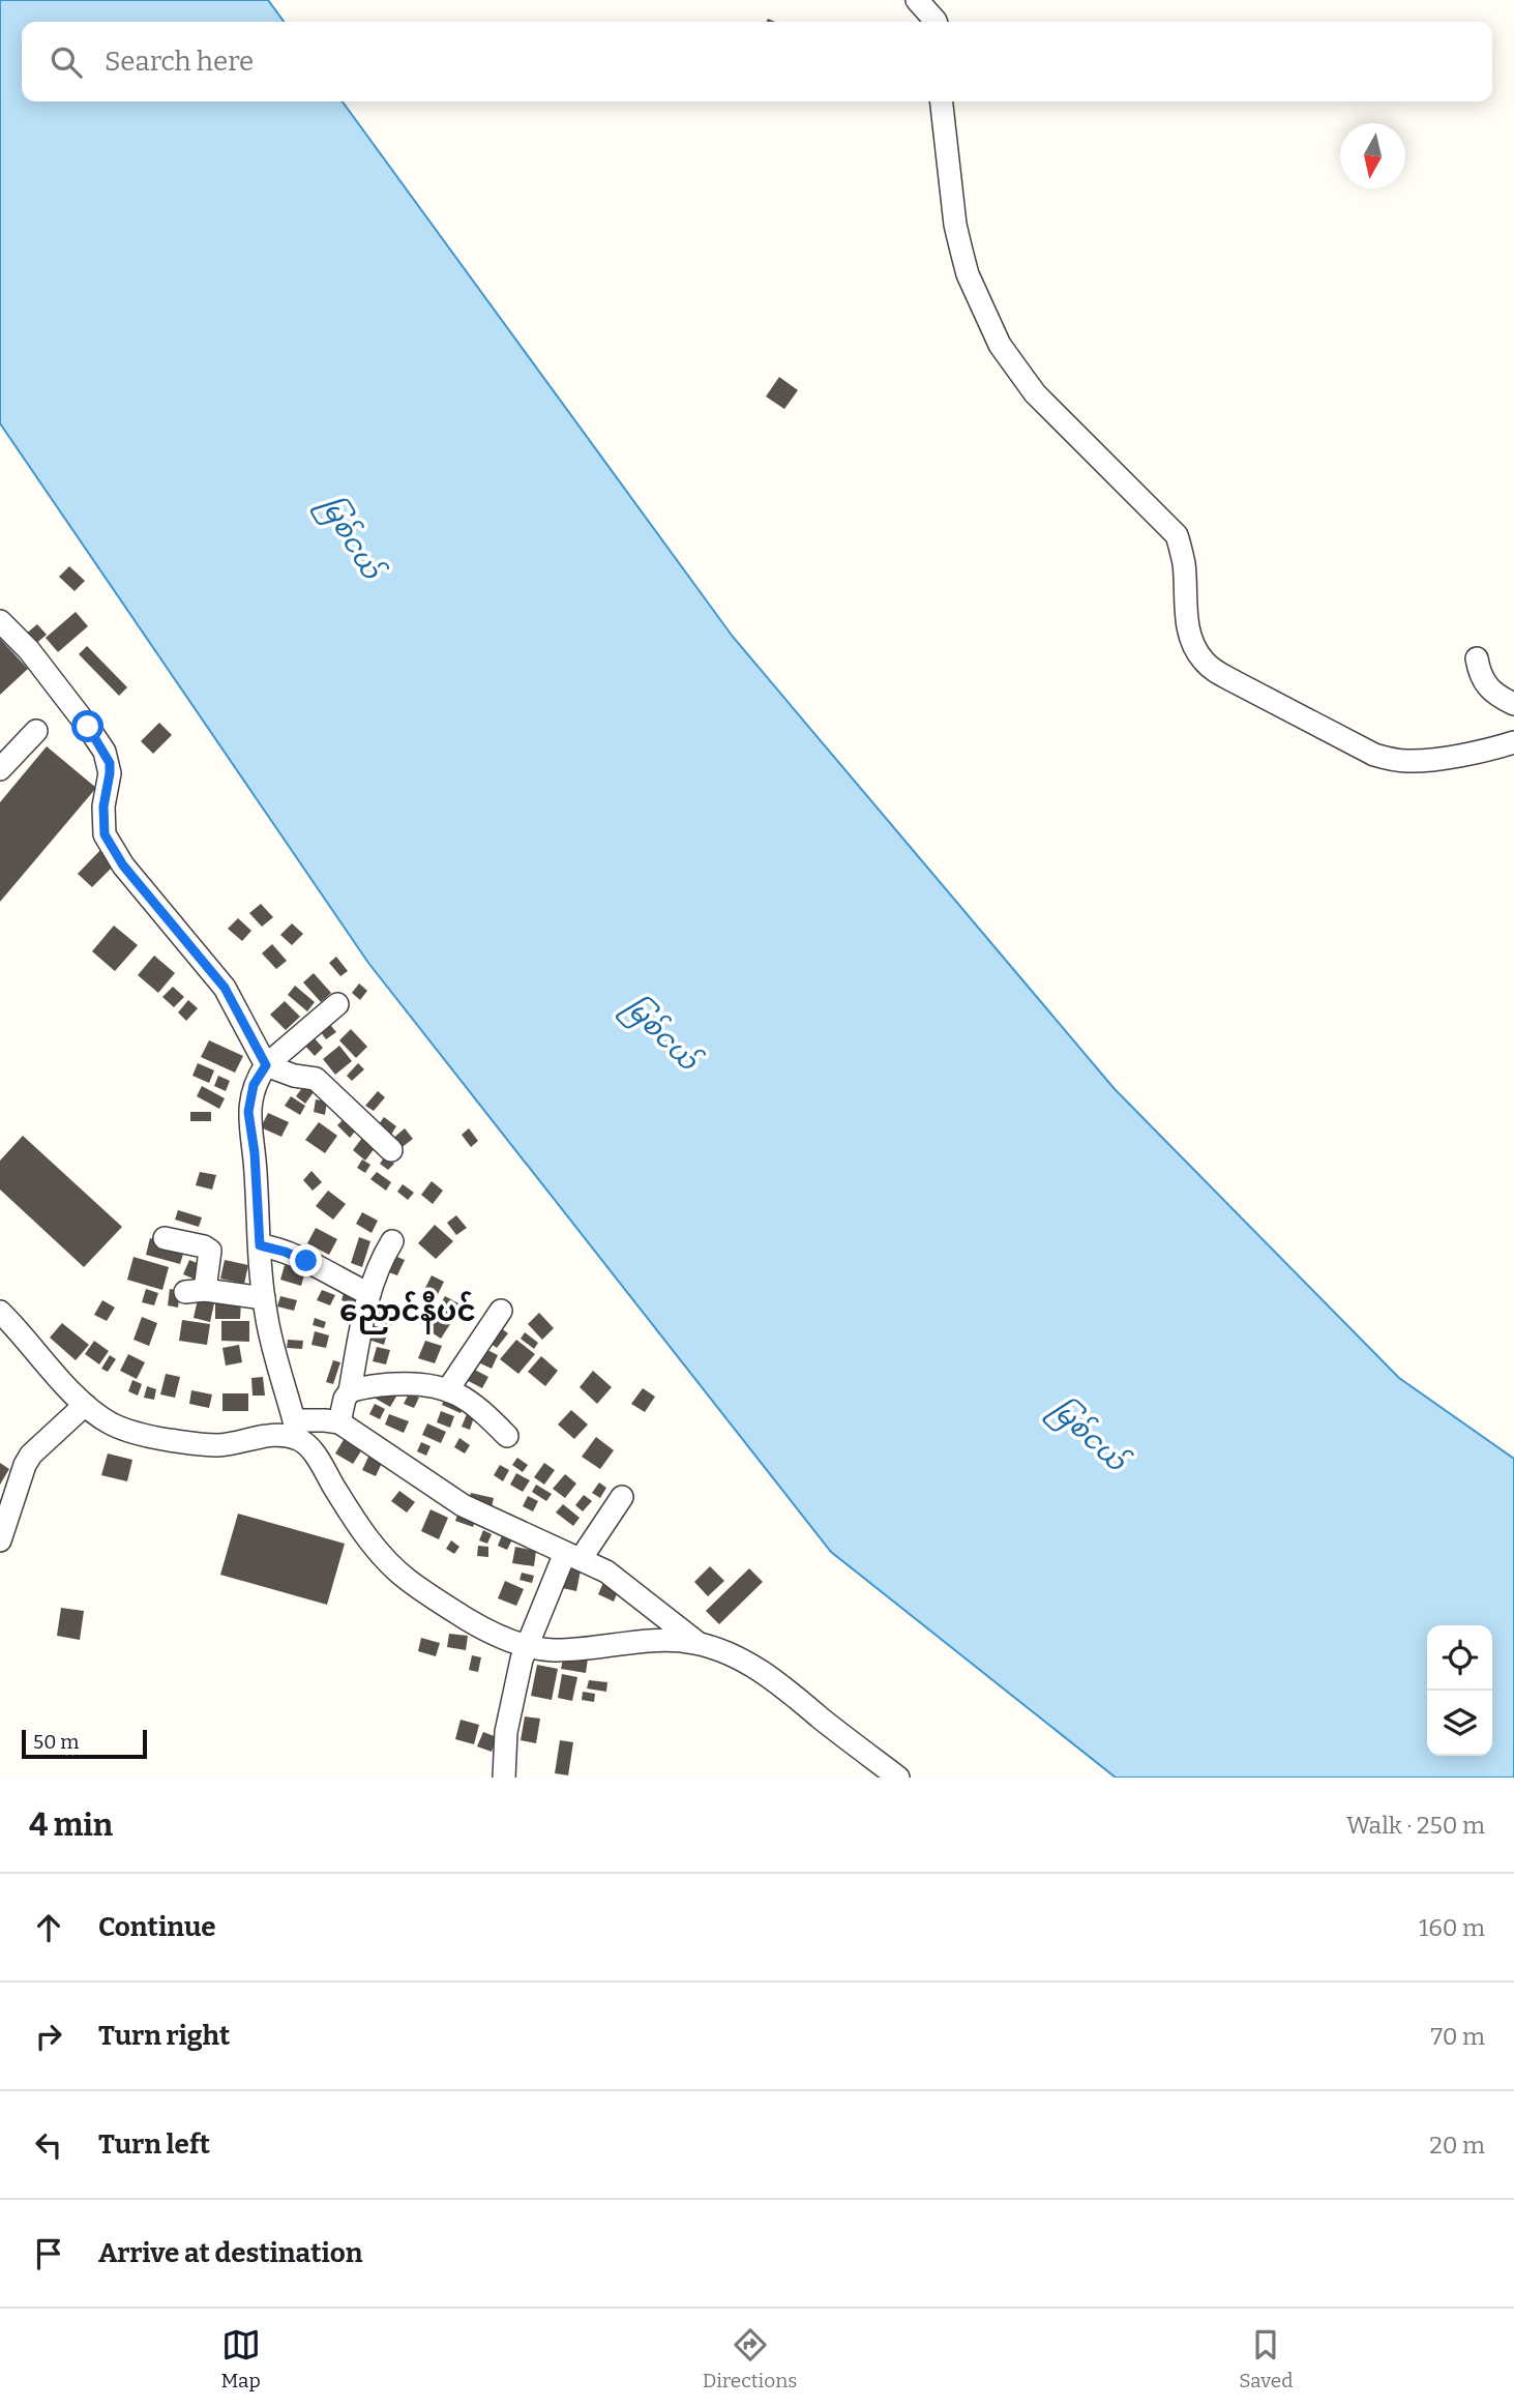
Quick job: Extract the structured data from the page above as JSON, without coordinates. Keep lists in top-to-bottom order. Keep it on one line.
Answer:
{"districts":["ညောင်နီပင်"],"water":["မြစ်ငယ်"],"scale_bar":"50 m","north":"bottom","page":{"search":"Search here","scale":"50 m","heading":["4 min","Walk · 250 m"],"list":[["Continue","160 m"],["Turn right","70 m"],["Turn left","20 m"],"Arrive at destination"],"nav":["Map","Directions","Saved"]}}
